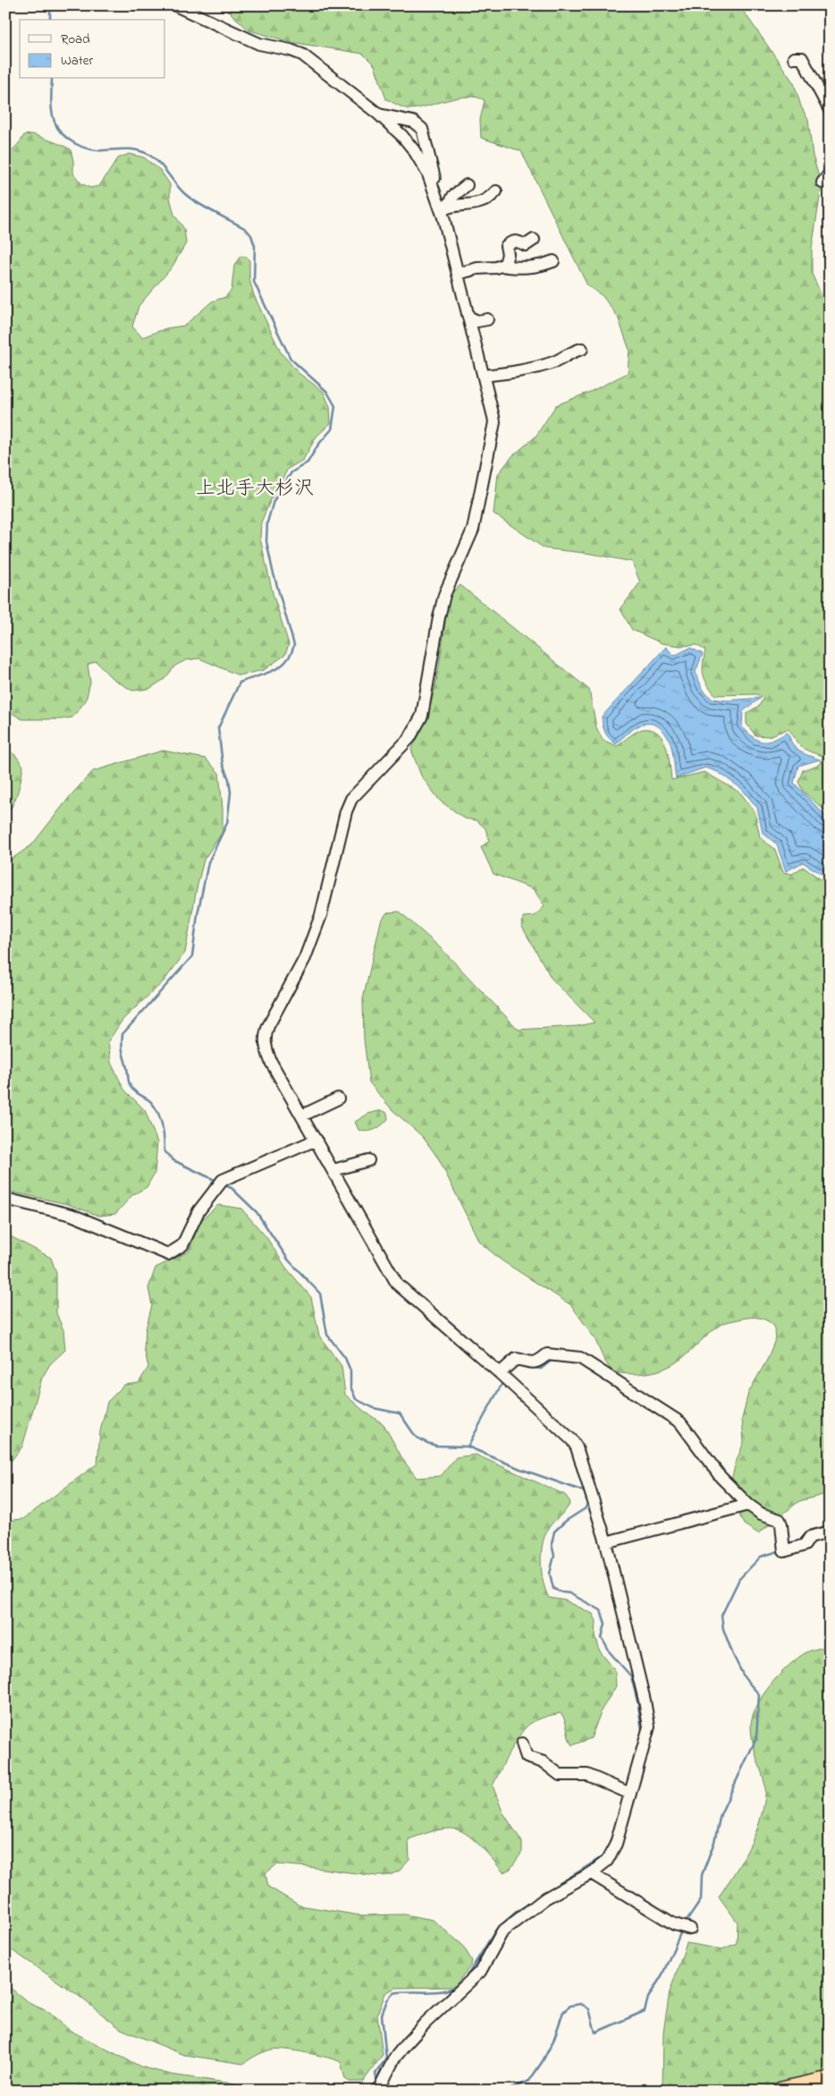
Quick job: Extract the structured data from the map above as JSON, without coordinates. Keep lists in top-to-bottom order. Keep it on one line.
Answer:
{"districts":["上北手大杉沢"],"legend":["Road","Water"]}
